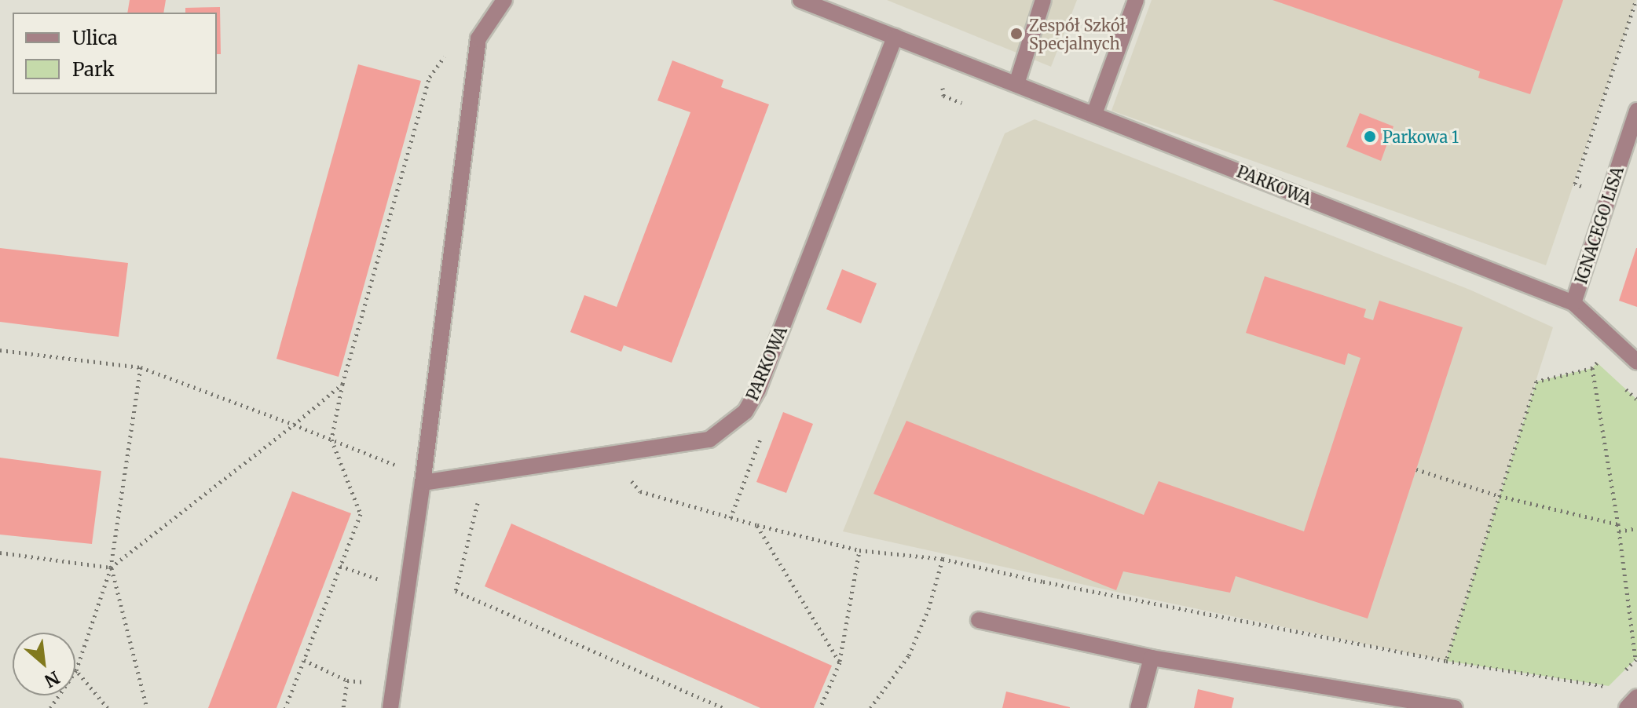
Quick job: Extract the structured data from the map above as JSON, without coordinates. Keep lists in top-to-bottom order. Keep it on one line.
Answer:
{"streets":{"street":["PARKOWA","IGNACEGO LISA"]},"crossings":[["PARKOWA","IGNACEGO LISA"]],"places":["Zespół Szkół Specjalnych","Parkowa 1"],"legend":["Ulica","Park"],"north":"bottom right"}
